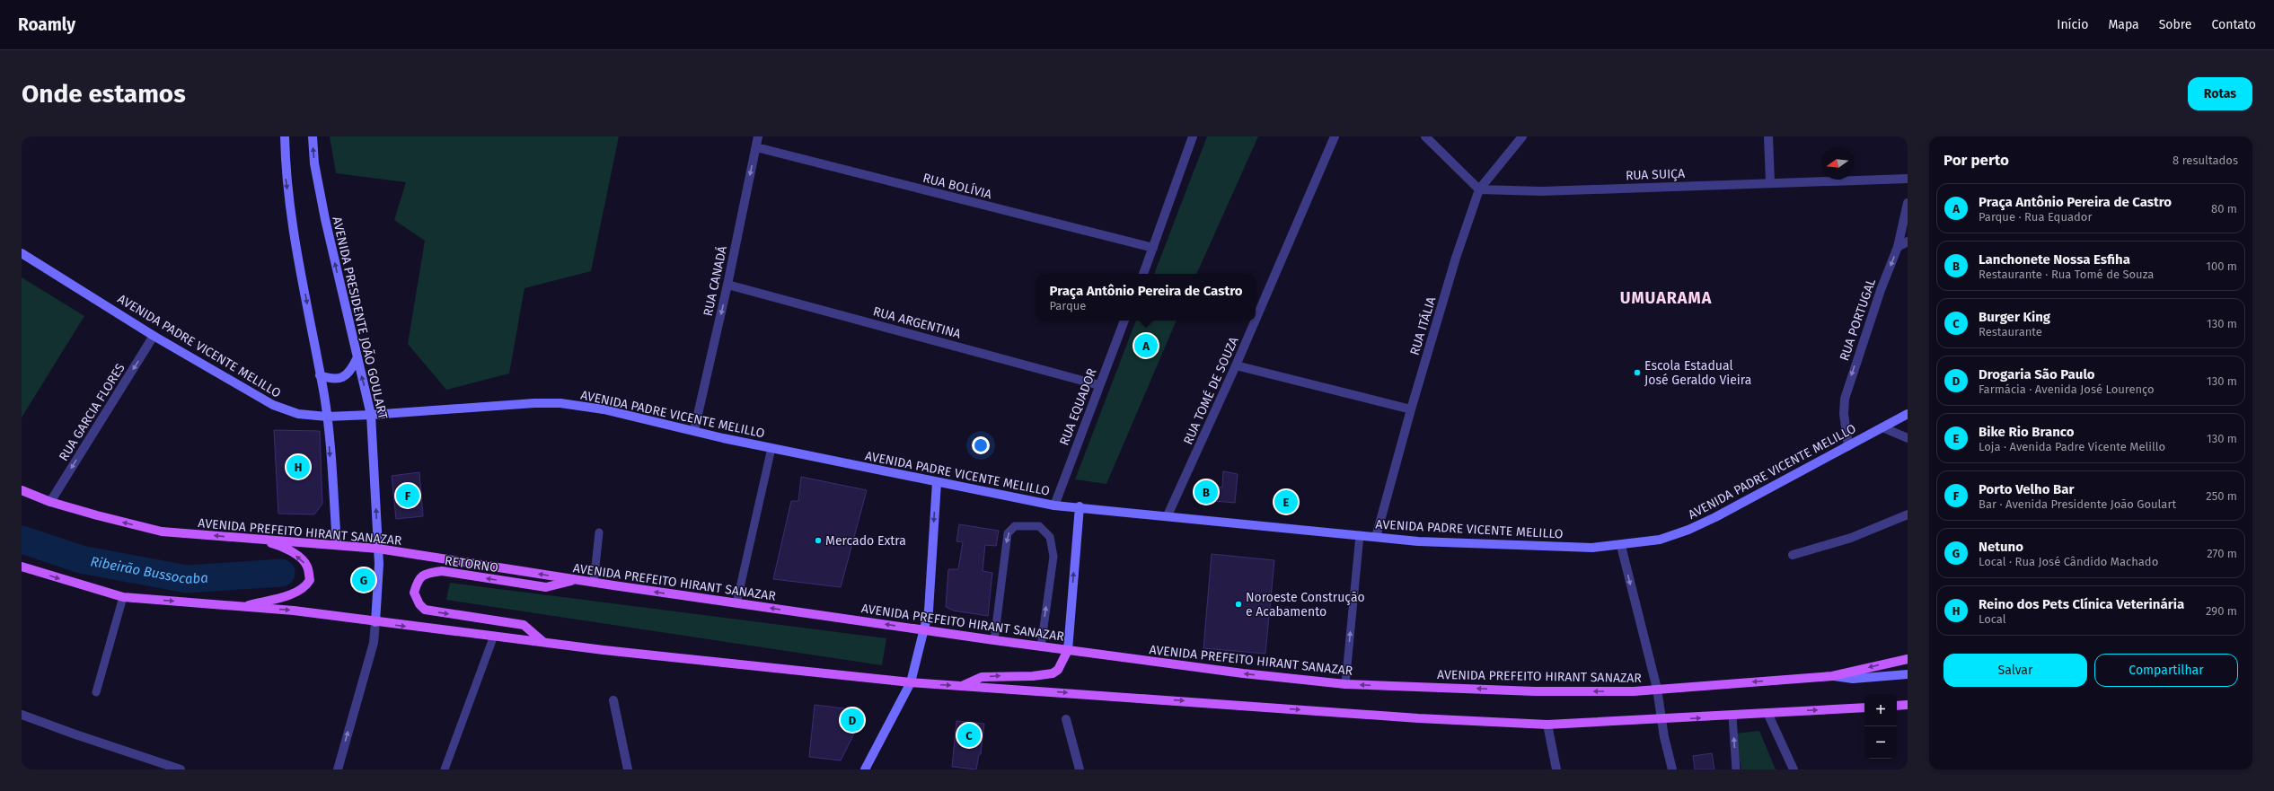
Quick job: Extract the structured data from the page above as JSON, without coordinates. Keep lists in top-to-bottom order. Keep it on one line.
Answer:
{"streets":{"main road":["AVENIDA PRESIDENTE JOÃO GOULART","AVENIDA PADRE VICENTE MELILLO","AVENIDA PREFEITO HIRANT SANAZAR","RETORNO"],"street":["RUA SUIÇA","RUA BOLÍVIA","RUA CANADÁ","RUA PORTUGAL","RUA ARGENTINA","RUA ITÁLIA","RUA TOMÉ DE SOUZA","RUA EQUADOR","RUA GARCIA FLORES"]},"crossings":[["RUA SUIÇA","RUA ITÁLIA"],["RUA BOLÍVIA","RUA CANADÁ"],["RUA CANADÁ","RUA ARGENTINA"],["RUA CANADÁ","AVENIDA PADRE VICENTE MELILLO"],["AVENIDA PRESIDENTE JOÃO GOULART","AVENIDA PADRE VICENTE MELILLO"],["AVENIDA PRESIDENTE JOÃO GOULART","AVENIDA PREFEITO HIRANT SANAZAR"],["RUA PORTUGAL","AVENIDA PADRE VICENTE MELILLO"],["RUA ARGENTINA","RUA EQUADOR"],["RUA ITÁLIA","AVENIDA PADRE VICENTE MELILLO"],["AVENIDA PADRE VICENTE MELILLO","RUA TOMÉ DE SOUZA"],["AVENIDA PADRE VICENTE MELILLO","RUA EQUADOR"],["AVENIDA PADRE VICENTE MELILLO","RUA GARCIA FLORES"],["RUA GARCIA FLORES","AVENIDA PREFEITO HIRANT SANAZAR"],["AVENIDA PREFEITO HIRANT SANAZAR","RETORNO"]],"one_way":["RUA CANADÁ","RUA PORTUGAL","RUA GARCIA FLORES"],"districts":["UMUARAMA"],"water":["Ribeirão Bussocaba"],"places":["Escola Estadual José Geraldo Vieira","Mercado Extra","Noroeste Construção e Acabamento"],"north":"left","page":{"header":"Roamly","nav":["Início","Mapa","Sobre","Contato"],"buttons":["Rotas",["Salvar","Compartilhar"]],"title":"Onde estamos","heading":["Por perto","8 resultados"],"list":[{"mark":"A","name":"Praça Antônio Pereira de Castro","note":"Parque · Rua Equador","value":"80 m"},{"mark":"B","name":"Lanchonete Nossa Esfiha","note":"Restaurante · Rua Tomé de Souza","value":"100 m"},{"mark":"C","name":"Burger King","note":"Restaurante","value":"130 m"},{"mark":"D","name":"Drogaria São Paulo","note":"Farmácia · Avenida José Lourenço","value":"130 m"},{"mark":"E","name":"Bike Rio Branco","note":"Loja · Avenida Padre Vicente Melillo","value":"130 m"},{"mark":"F","name":"Porto Velho Bar","note":"Bar · Avenida Presidente João Goulart","value":"250 m"},{"mark":"G","name":"Netuno","note":"Local · Rua José Cândido Machado","value":"270 m"},{"mark":"H","name":"Reino dos Pets Clínica Veterinária","note":"Local","value":"290 m"}],"popup":["Praça Antônio Pereira de Castro","Parque"],"pins":["A","H","B","F","E","G","D","C"],"map_buttons":["+","−"]}}
